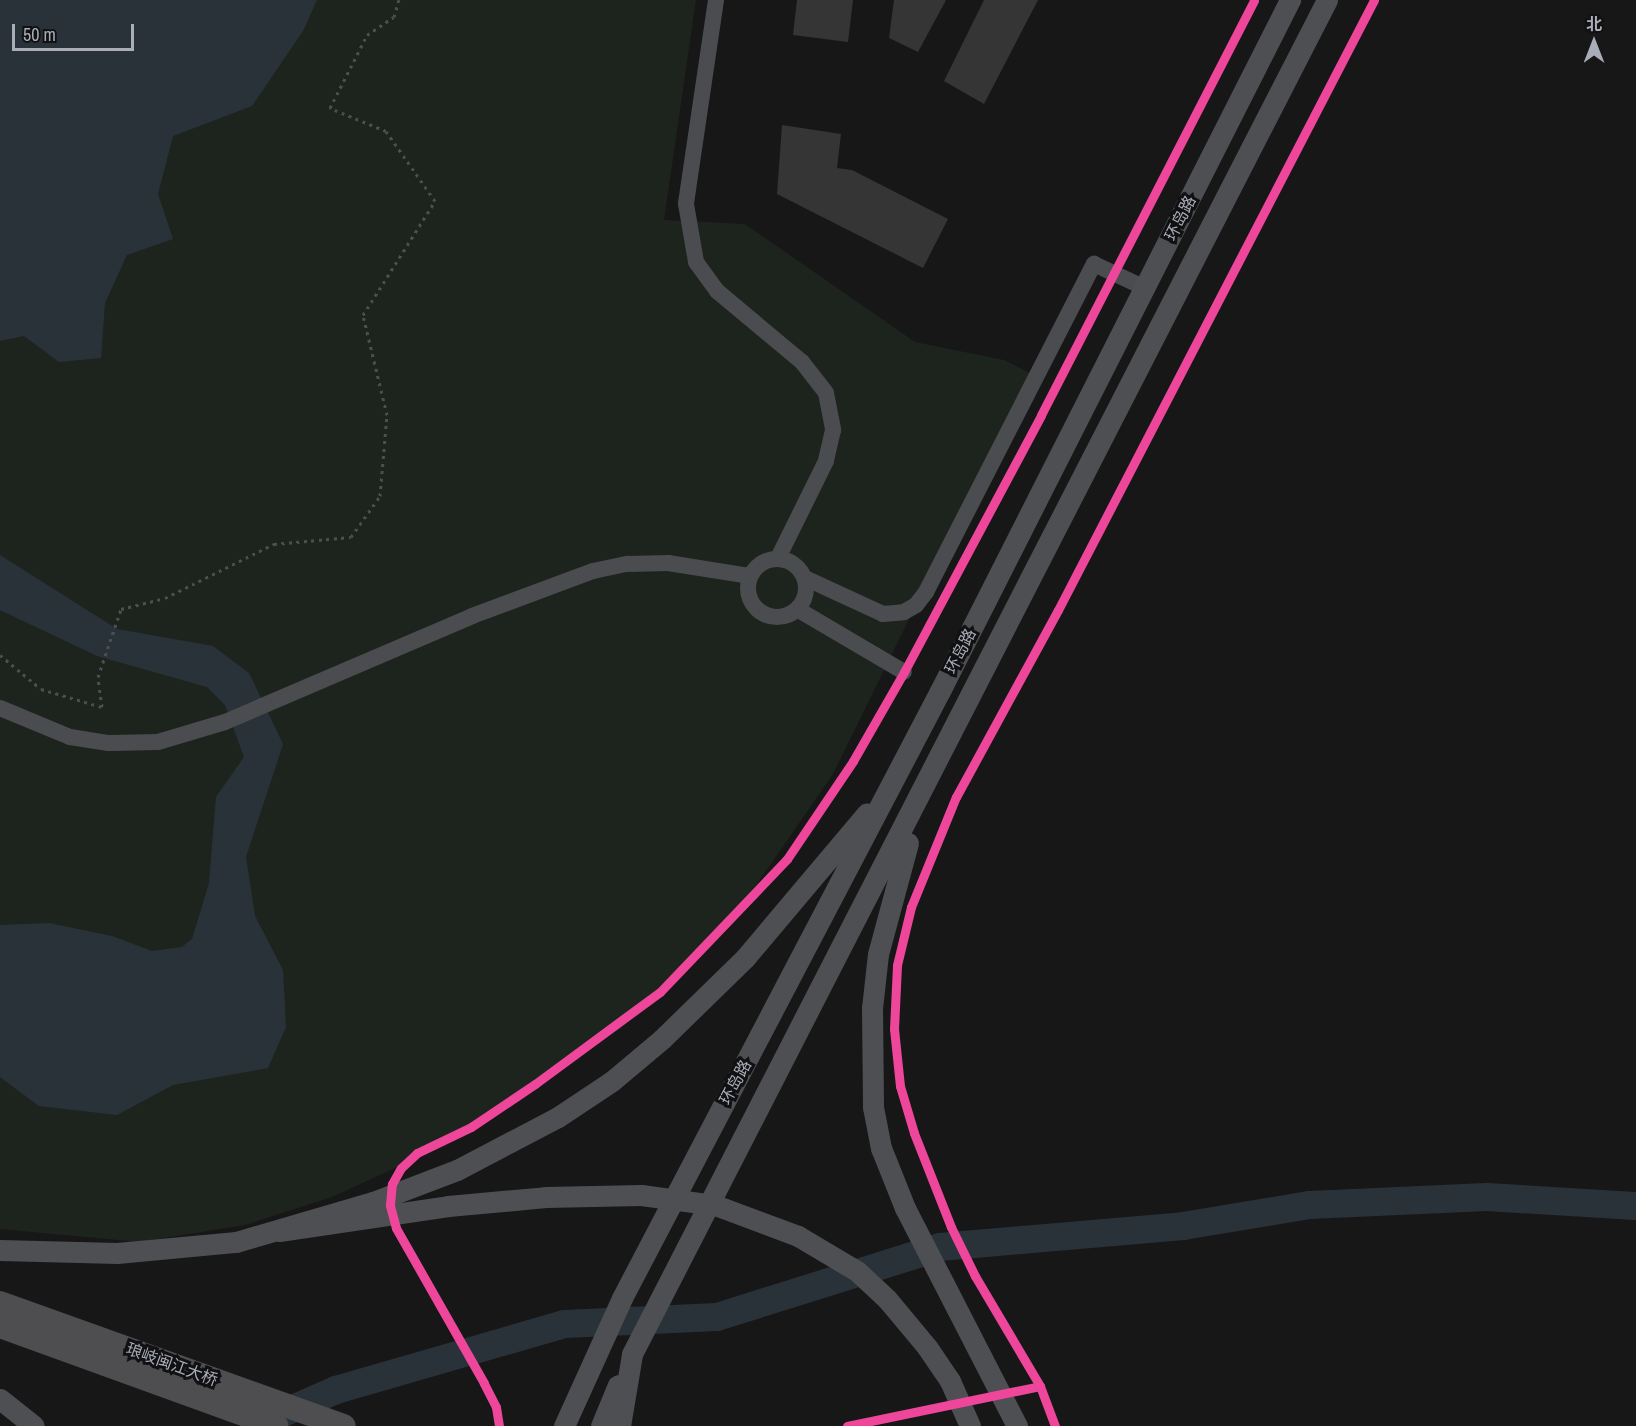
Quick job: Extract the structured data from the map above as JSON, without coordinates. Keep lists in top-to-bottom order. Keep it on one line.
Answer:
{"streets":{"highway":["琅岐闽江大桥"],"main road":["环岛路"]},"scale_bar":"50 m","north":"top"}
